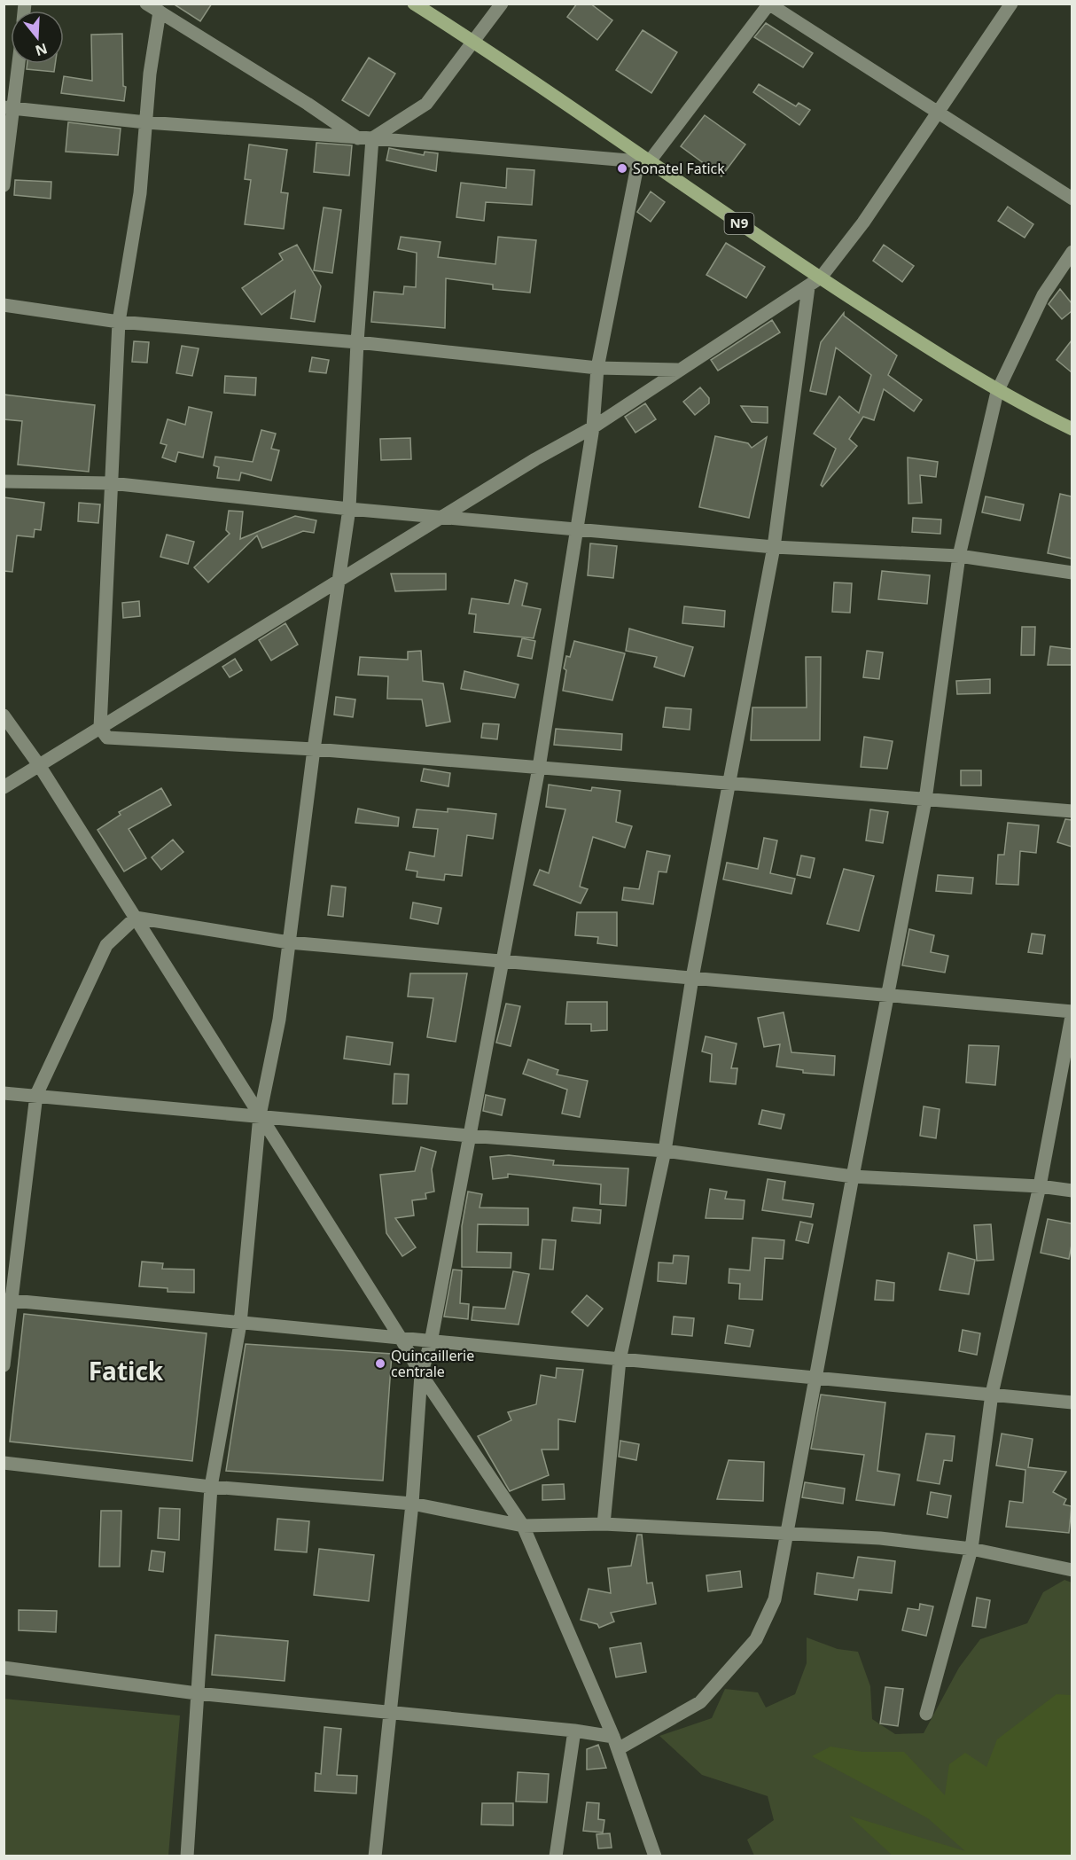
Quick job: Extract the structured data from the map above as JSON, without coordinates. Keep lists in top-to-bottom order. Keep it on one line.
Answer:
{"streets":{"main road":["N9"]},"districts":["Fatick"],"places":["Sonatel Fatick","Quincaillerie centrale"],"north":"bottom"}
